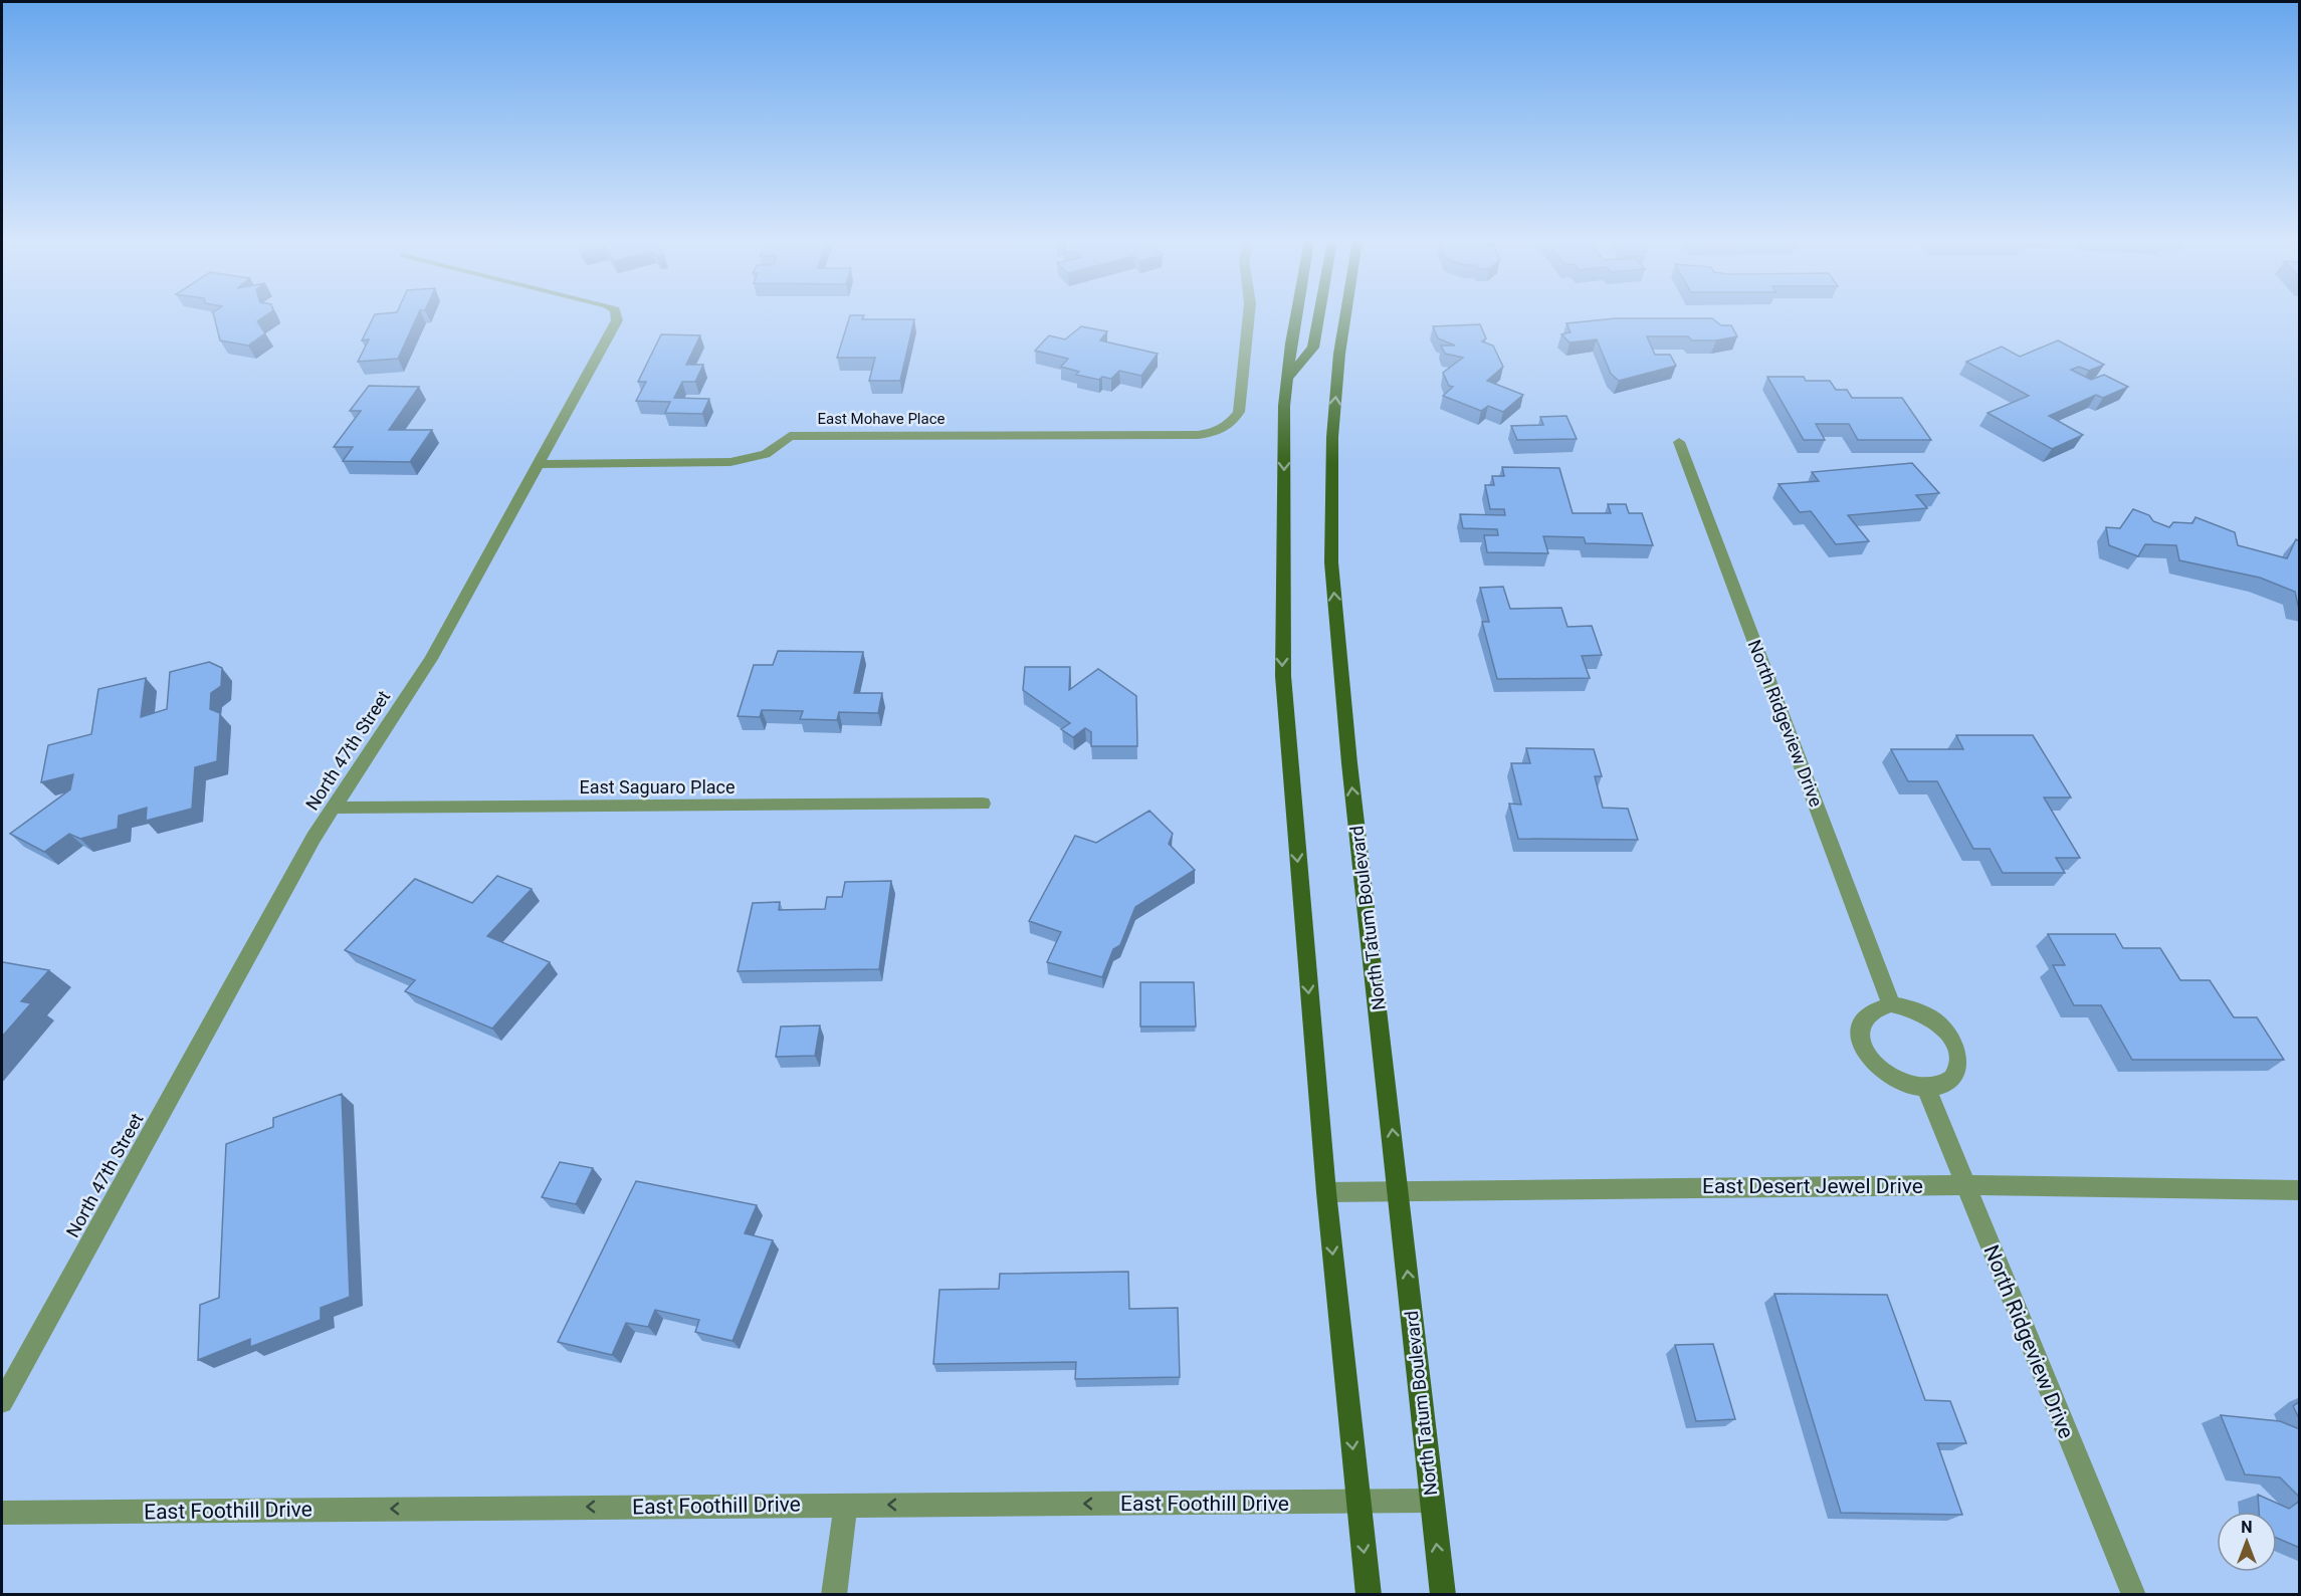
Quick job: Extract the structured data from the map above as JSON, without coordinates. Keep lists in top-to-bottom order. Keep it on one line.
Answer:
{"streets":{"main road":["North Tatum Boulevard"],"street":["East Mohave Place","North Ridgeview Drive","North 47th Street","East Saguaro Place","East Desert Jewel Drive","East Foothill Drive"]},"crossings":[["East Mohave Place","North 47th Street"],["North Ridgeview Drive","East Desert Jewel Drive"],["North 47th Street","East Saguaro Place"],["North Tatum Boulevard","East Desert Jewel Drive"],["North Tatum Boulevard","East Foothill Drive"]],"one_way":["East Foothill Drive"],"north":"top"}
